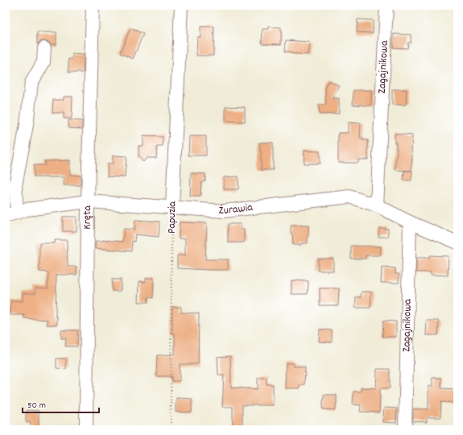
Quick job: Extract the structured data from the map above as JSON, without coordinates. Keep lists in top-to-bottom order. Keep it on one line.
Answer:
{"streets":{"street":["Zagajnikowa","Żurawia","Kręta","Papuzia"]},"crossings":[["Zagajnikowa","Żurawia"],["Żurawia","Kręta"],["Żurawia","Papuzia"]],"scale_bar":"50 m"}
